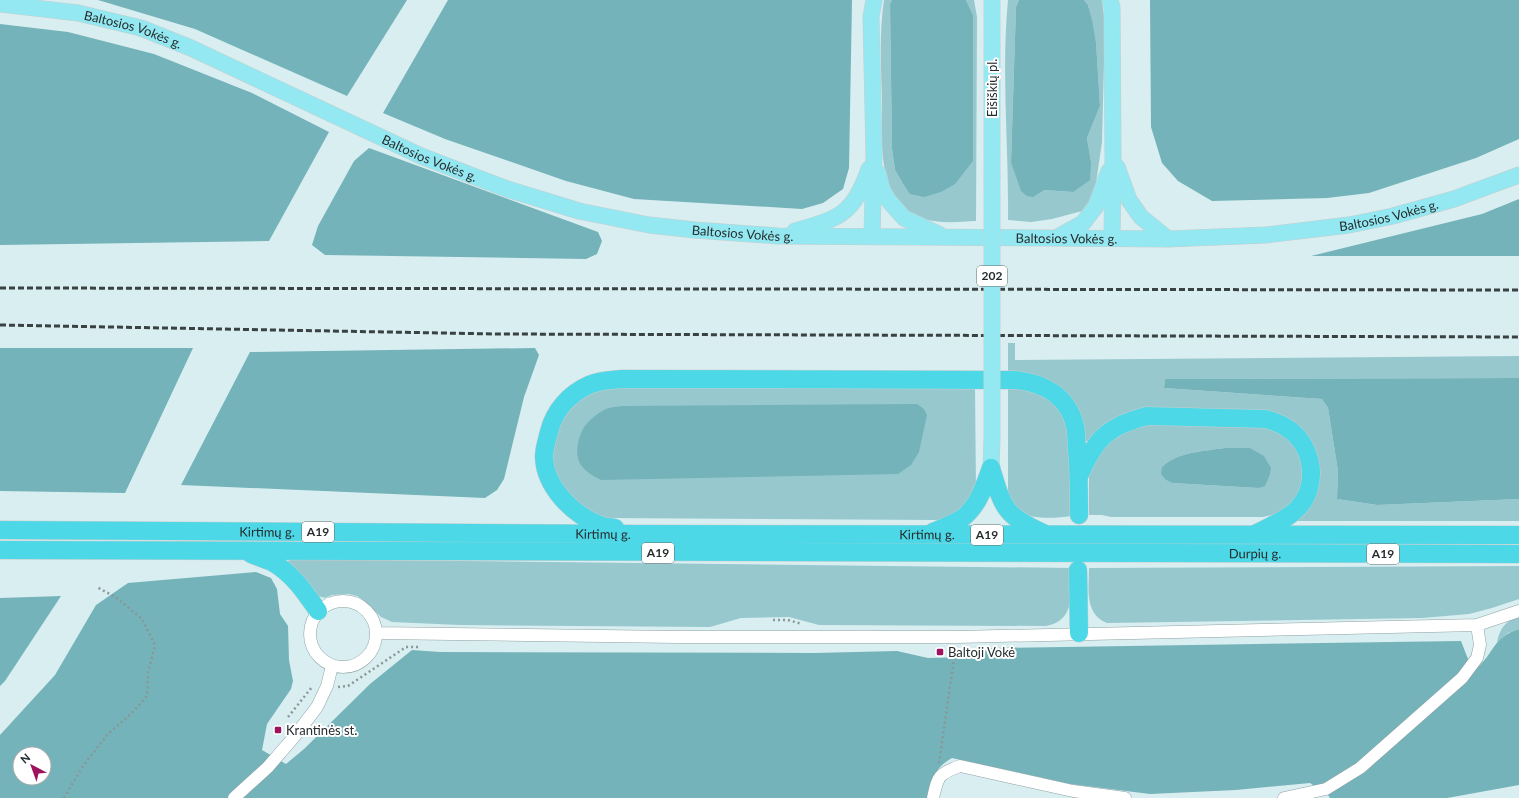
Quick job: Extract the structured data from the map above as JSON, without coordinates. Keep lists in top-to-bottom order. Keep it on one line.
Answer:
{"streets":{"highway":["Kirtimų g.","A19","Durpių g."],"main road":["Baltosios Vokės g.","Eišiškių pl.","202"]},"crossings":[["Kirtimų g.","Durpių g."]],"places":{"transit":["Baltoji Vokė","Krantinės st."]},"north":"top left"}
